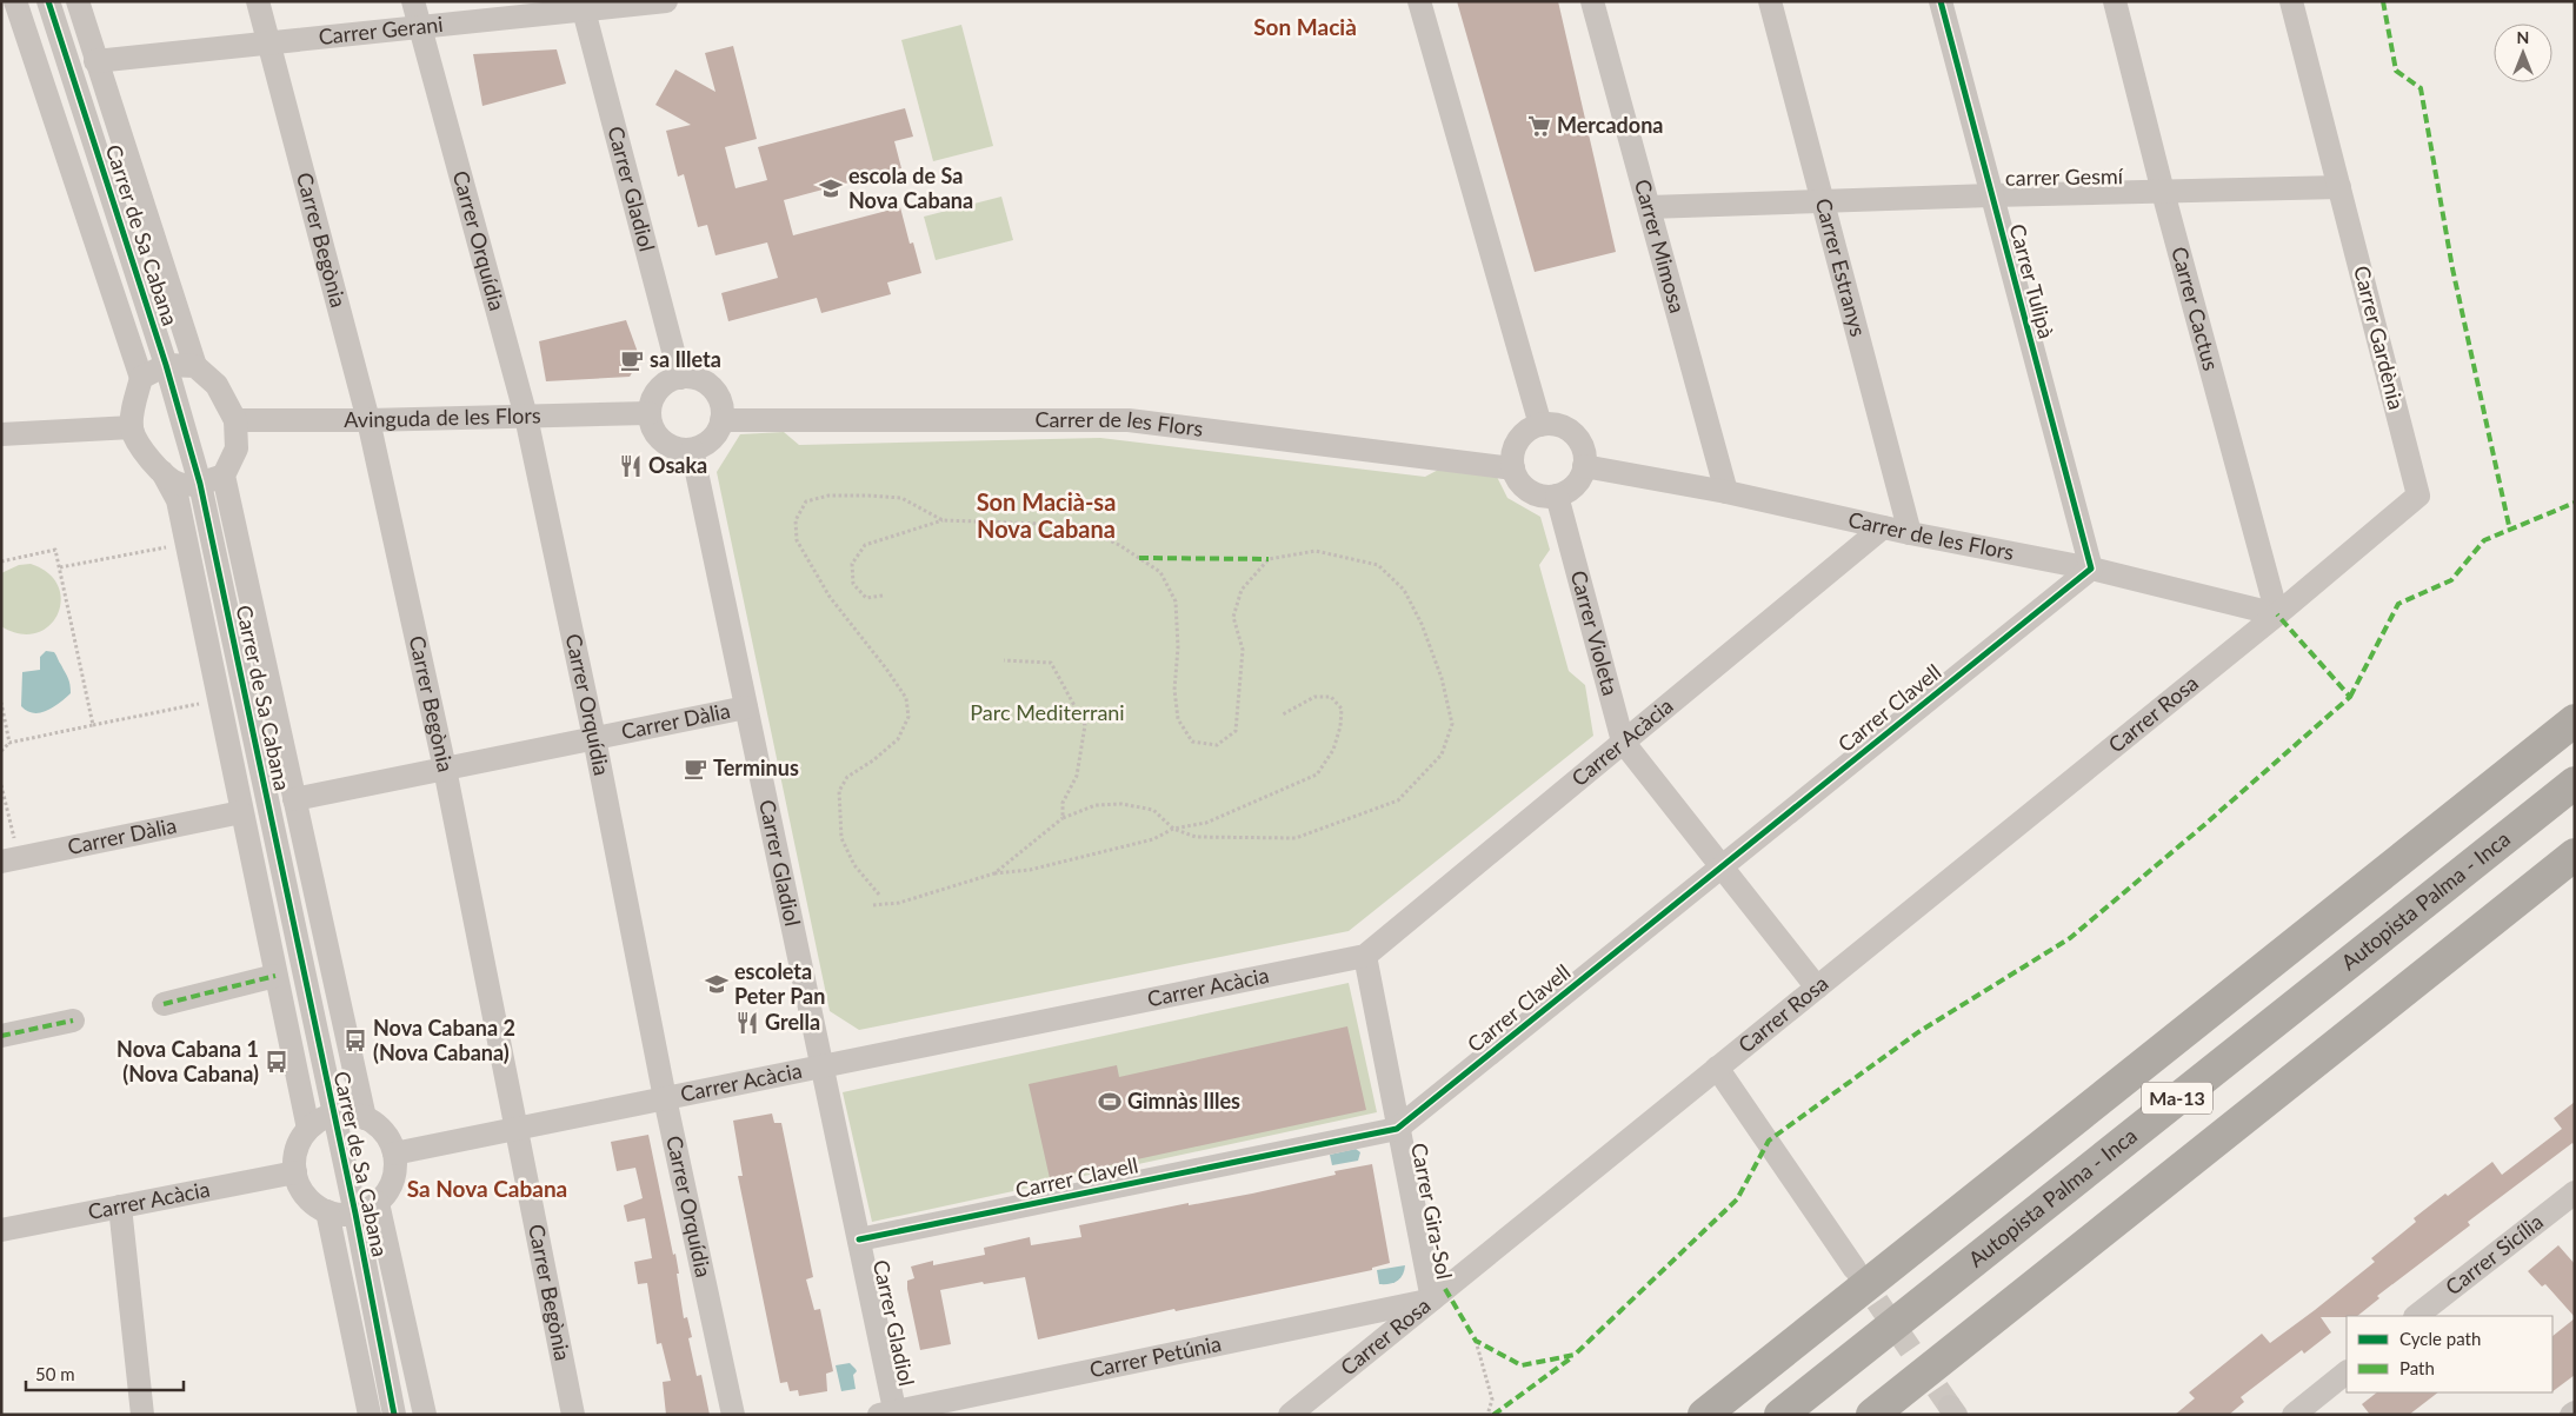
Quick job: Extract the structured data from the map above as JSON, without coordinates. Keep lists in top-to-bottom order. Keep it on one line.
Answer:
{"streets":{"highway":["Autopista Palma - Inca","Ma-13"],"street":["Carrer Gerani","carrer Gesmí","Carrer Gladiol","Carrer de Sa Cabana","Carrer Begònia","Carrer Orquídia","Carrer Mimosa","Carrer Estranys","Carrer Tulipà","Carrer Cactus","Carrer Gardènia","Avinguda de les Flors","Carrer de les Flors","Carrer Violeta","Carrer Clavell","Carrer Rosa","Carrer Dàlia","Carrer Acàcia","Carrer Gira-Sol","Carrer Sicília","Carrer Petúnia"]},"crossings":[["Carrer Gerani","Carrer Gladiol"],["Carrer Gerani","Carrer Begònia"],["Carrer Gerani","Carrer Orquídia"],["carrer Gesmí","Carrer Mimosa"],["carrer Gesmí","Carrer Estranys"],["carrer Gesmí","Carrer Tulipà"],["carrer Gesmí","Carrer Cactus"],["carrer Gesmí","Carrer Gardènia"],["Carrer Gladiol","Avinguda de les Flors"],["Carrer Gladiol","Carrer de les Flors"],["Carrer Gladiol","Carrer Clavell"],["Carrer Gladiol","Carrer Dàlia"],["Carrer Gladiol","Carrer Acàcia"],["Carrer Gladiol","Carrer Petúnia"],["Carrer Begònia","Avinguda de les Flors"],["Carrer Begònia","Carrer Dàlia"],["Carrer Begònia","Carrer Acàcia"],["Carrer Orquídia","Avinguda de les Flors"],["Carrer Orquídia","Carrer Dàlia"],["Carrer Orquídia","Carrer Acàcia"],["Carrer Mimosa","Carrer de les Flors"],["Carrer Estranys","Carrer de les Flors"],["Carrer Tulipà","Carrer de les Flors"],["Carrer Tulipà","Carrer Clavell"],["Carrer Cactus","Carrer Gardènia"],["Carrer Cactus","Carrer de les Flors"],["Carrer Cactus","Carrer Rosa"],["Carrer Gardènia","Carrer de les Flors"],["Carrer Gardènia","Carrer Rosa"],["Avinguda de les Flors","Carrer de les Flors"],["Carrer de les Flors","Carrer Violeta"],["Carrer de les Flors","Carrer Clavell"],["Carrer de les Flors","Carrer Rosa"],["Carrer de les Flors","Carrer Acàcia"],["Carrer Violeta","Carrer Clavell"],["Carrer Violeta","Carrer Rosa"],["Carrer Violeta","Carrer Acàcia"],["Carrer Clavell","Carrer Gira-Sol"],["Carrer Rosa","Carrer Gira-Sol"],["Carrer Rosa","Carrer Petúnia"],["Carrer Acàcia","Carrer Gira-Sol"],["Carrer Gira-Sol","Carrer Petúnia"]],"districts":["Son Macià","Son Macià-sa Nova Cabana","Sa Nova Cabana"],"parks":["Parc Mediterrani"],"places":{"supermarket":["Mercadona"],"school or university":["escola de Sa Nova Cabana","escoleta Peter Pan"],"cafe":["sa Illeta","Terminus"],"restaurant":["Osaka","Grella"],"bus stop":["Nova Cabana 2 (Nova Cabana)","Nova Cabana 1 (Nova Cabana)"],"sports":["Gimnàs Illes"]},"legend":["Cycle path","Path"],"scale_bar":"50 m","north":"top"}
